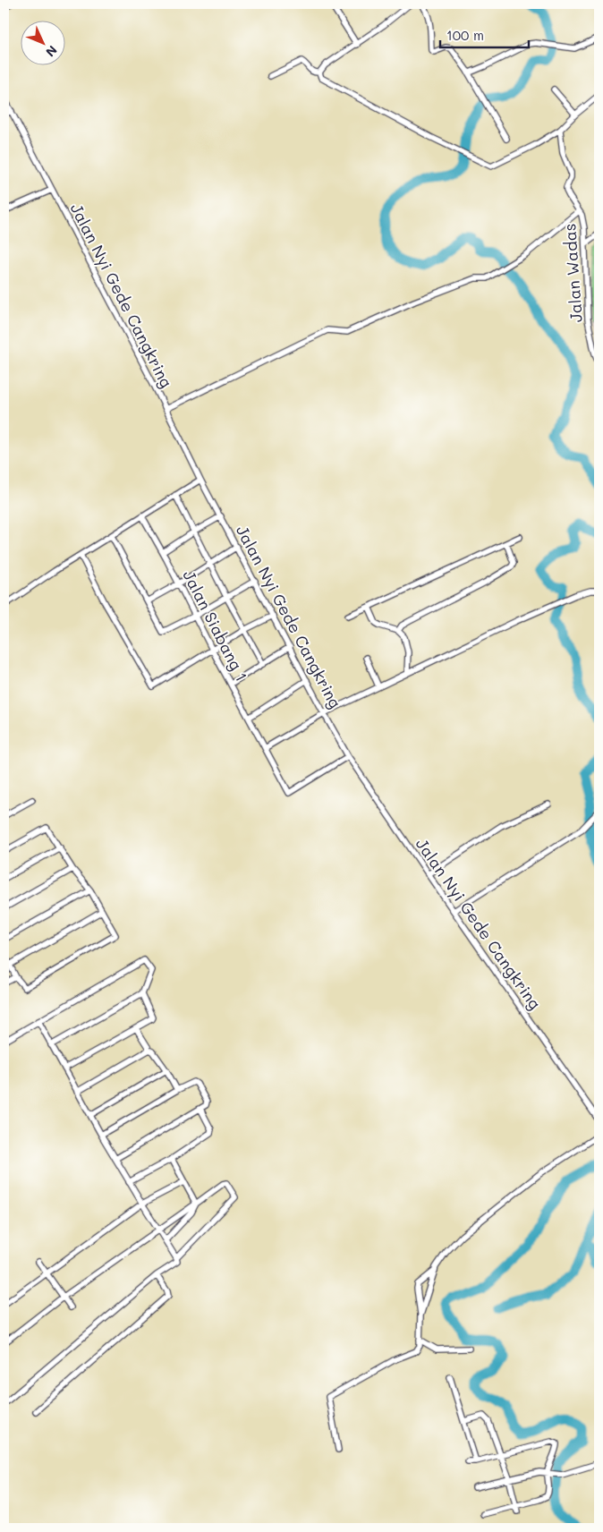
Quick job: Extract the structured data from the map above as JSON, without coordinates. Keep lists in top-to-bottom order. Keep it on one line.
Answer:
{"streets":{"street":["Jalan Wadas","Jalan Nyi Gede Cangkring","Jalan Siabang 1"]},"crossings":[["Jalan Nyi Gede Cangkring","Jalan Siabang 1"]],"scale_bar":"100 m","north":"bottom right"}
